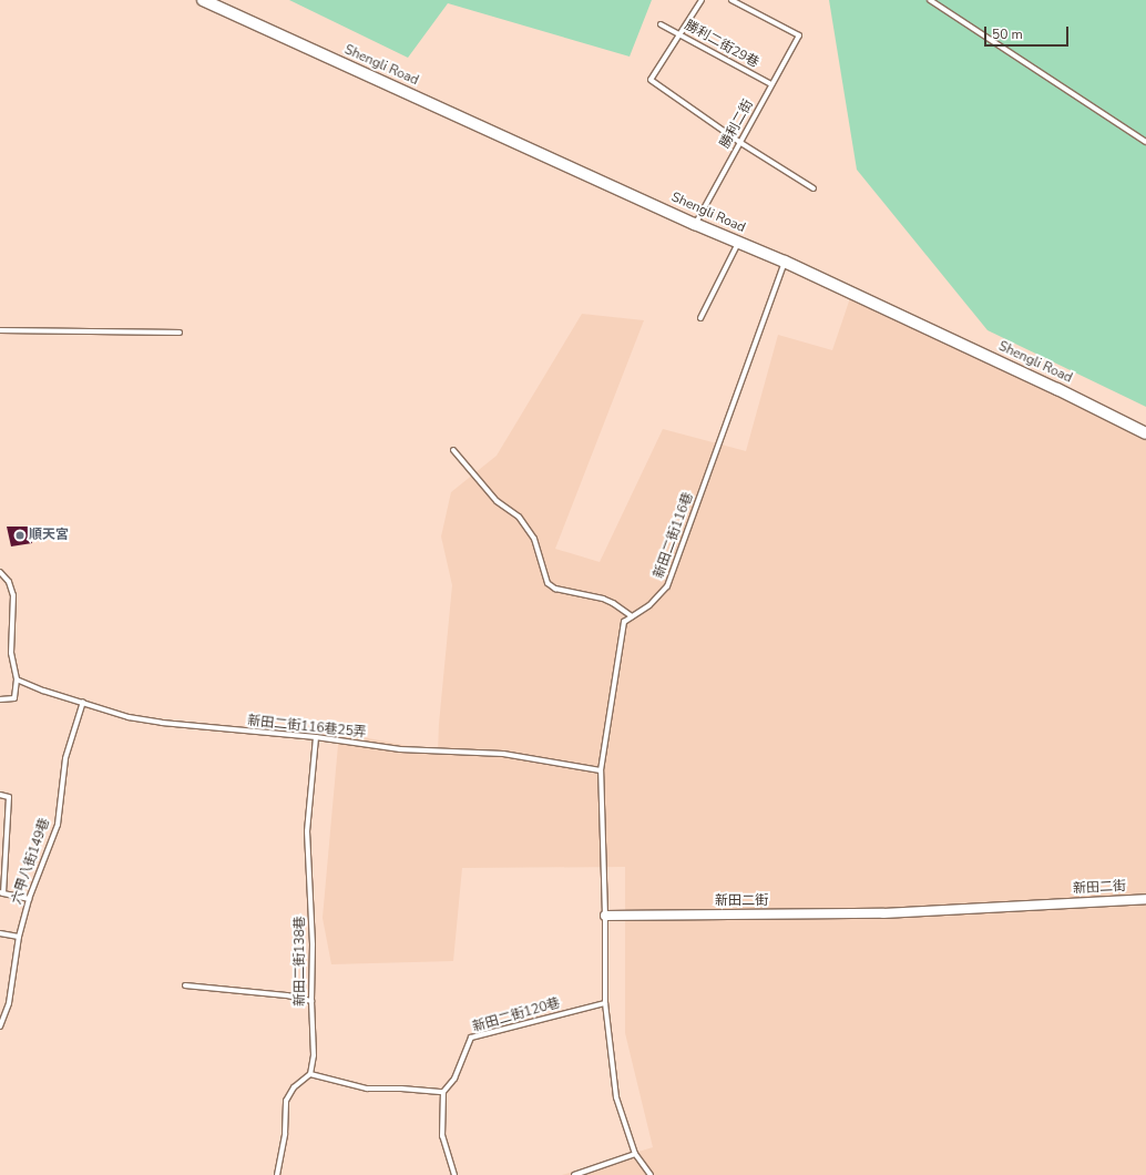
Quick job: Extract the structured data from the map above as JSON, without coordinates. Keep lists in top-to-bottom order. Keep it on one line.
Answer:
{"streets":{"street":["Shengli Road","新田二街"],"lane":["勝利二街29巷","勝利二街","新田二街116巷","新田二街116巷25弄","六甲八街149巷","新田二街138巷","新田二街120巷"]},"crossings":[["勝利二街29巷","勝利二街"],["Shengli Road","勝利二街"],["Shengli Road","新田二街116巷"],["新田二街116巷","新田二街116巷25弄"],["新田二街116巷","新田二街"],["新田二街116巷25弄","六甲八街149巷"],["新田二街116巷25弄","新田二街138巷"]],"places":["順天宮"],"scale_bar":"50 m"}
